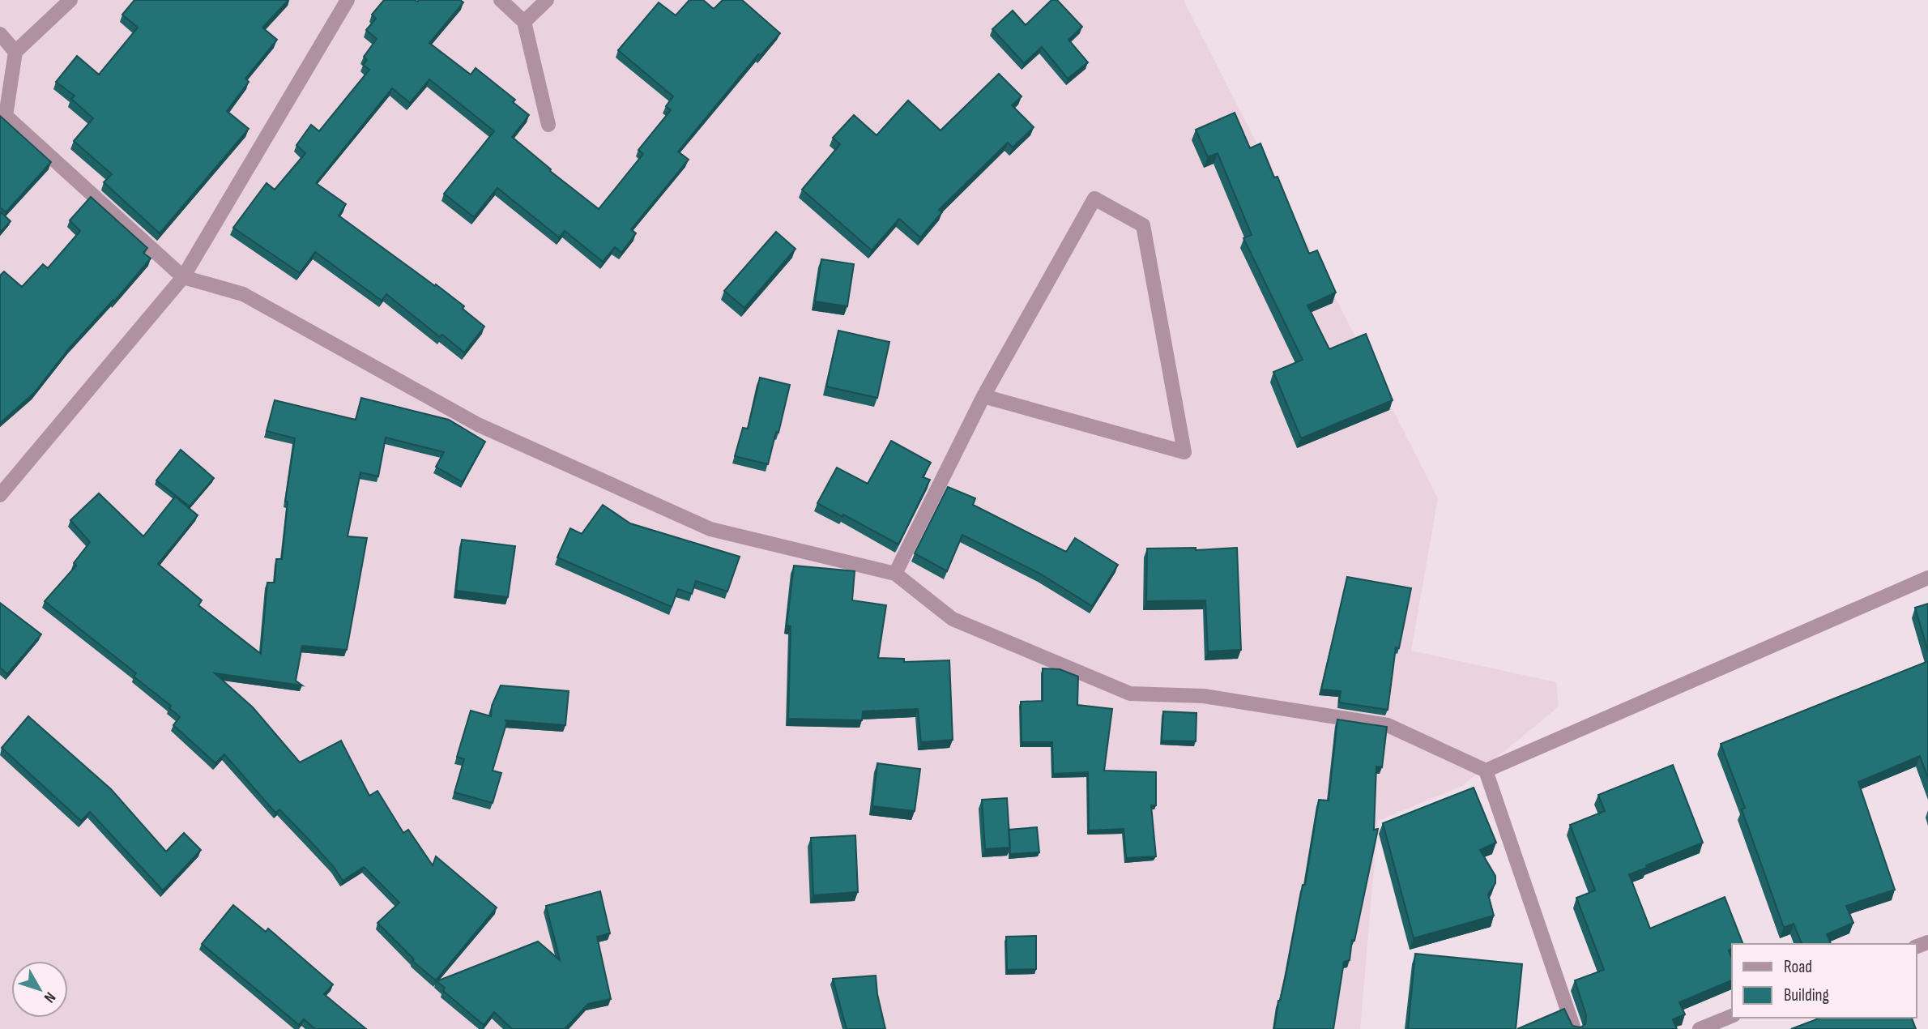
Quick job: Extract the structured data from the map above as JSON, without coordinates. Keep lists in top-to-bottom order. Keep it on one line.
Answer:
{"legend":["Road","Building"],"north":"bottom right"}
